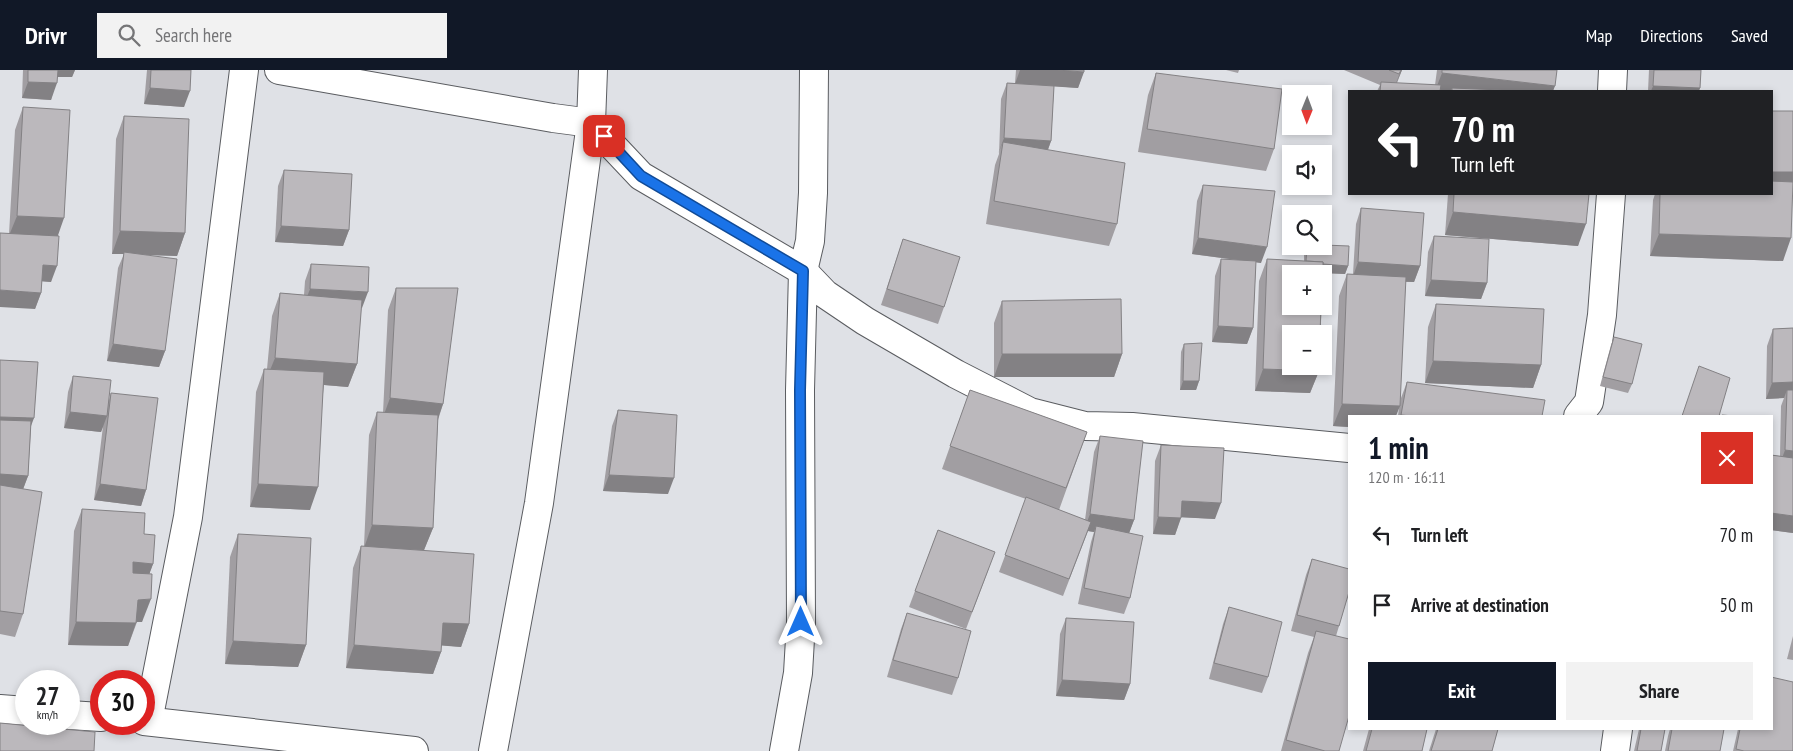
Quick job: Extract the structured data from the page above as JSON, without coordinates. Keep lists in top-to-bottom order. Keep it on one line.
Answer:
{"north":"bottom","page":{"header":"Drivr","search":"Search here","nav":["Map","Directions","Saved"],"map_buttons":["+","−"],"turn":["70 m","Turn left"],"heading":["1 min","120 m · 16:11"],"list":[{"name":"Turn left","value":"70 m"},{"name":"Arrive at destination","value":"50 m"}],"buttons":["Exit","Share"],"speed":"27 km/h","limit":"30"}}
